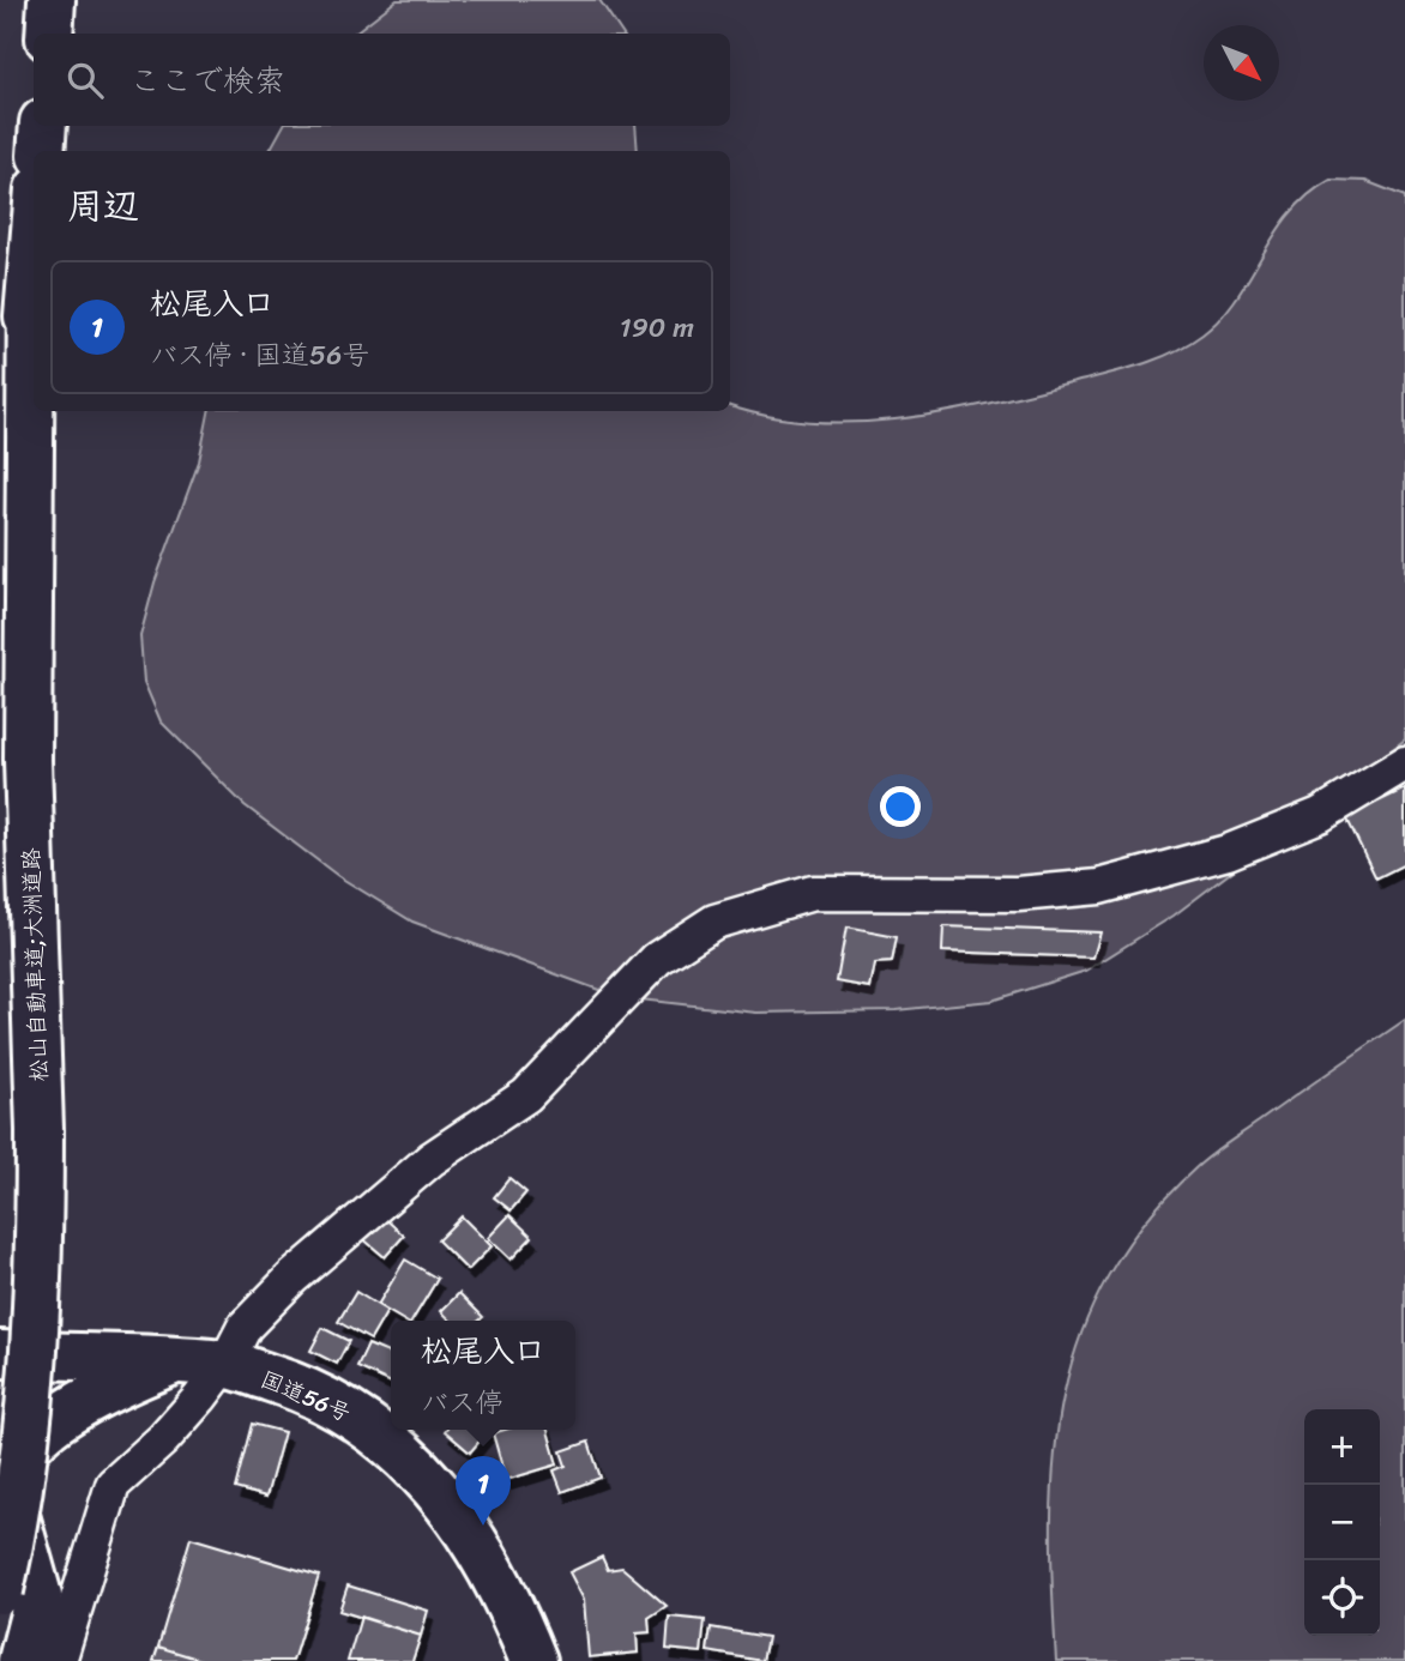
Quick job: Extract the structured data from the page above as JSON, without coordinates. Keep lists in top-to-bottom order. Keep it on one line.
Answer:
{"streets":{"highway":["松山自動車道;大洲道路","国道56号"]},"north":"bottom right","page":{"search":"ここで検索","heading":"周辺","list":[{"mark":"1","name":"松尾入口","note":"バス停 · 国道56号","value":"190 m"}],"popup":["松尾入口","バス停"],"map_buttons":["+","−"],"pins":"1"}}
